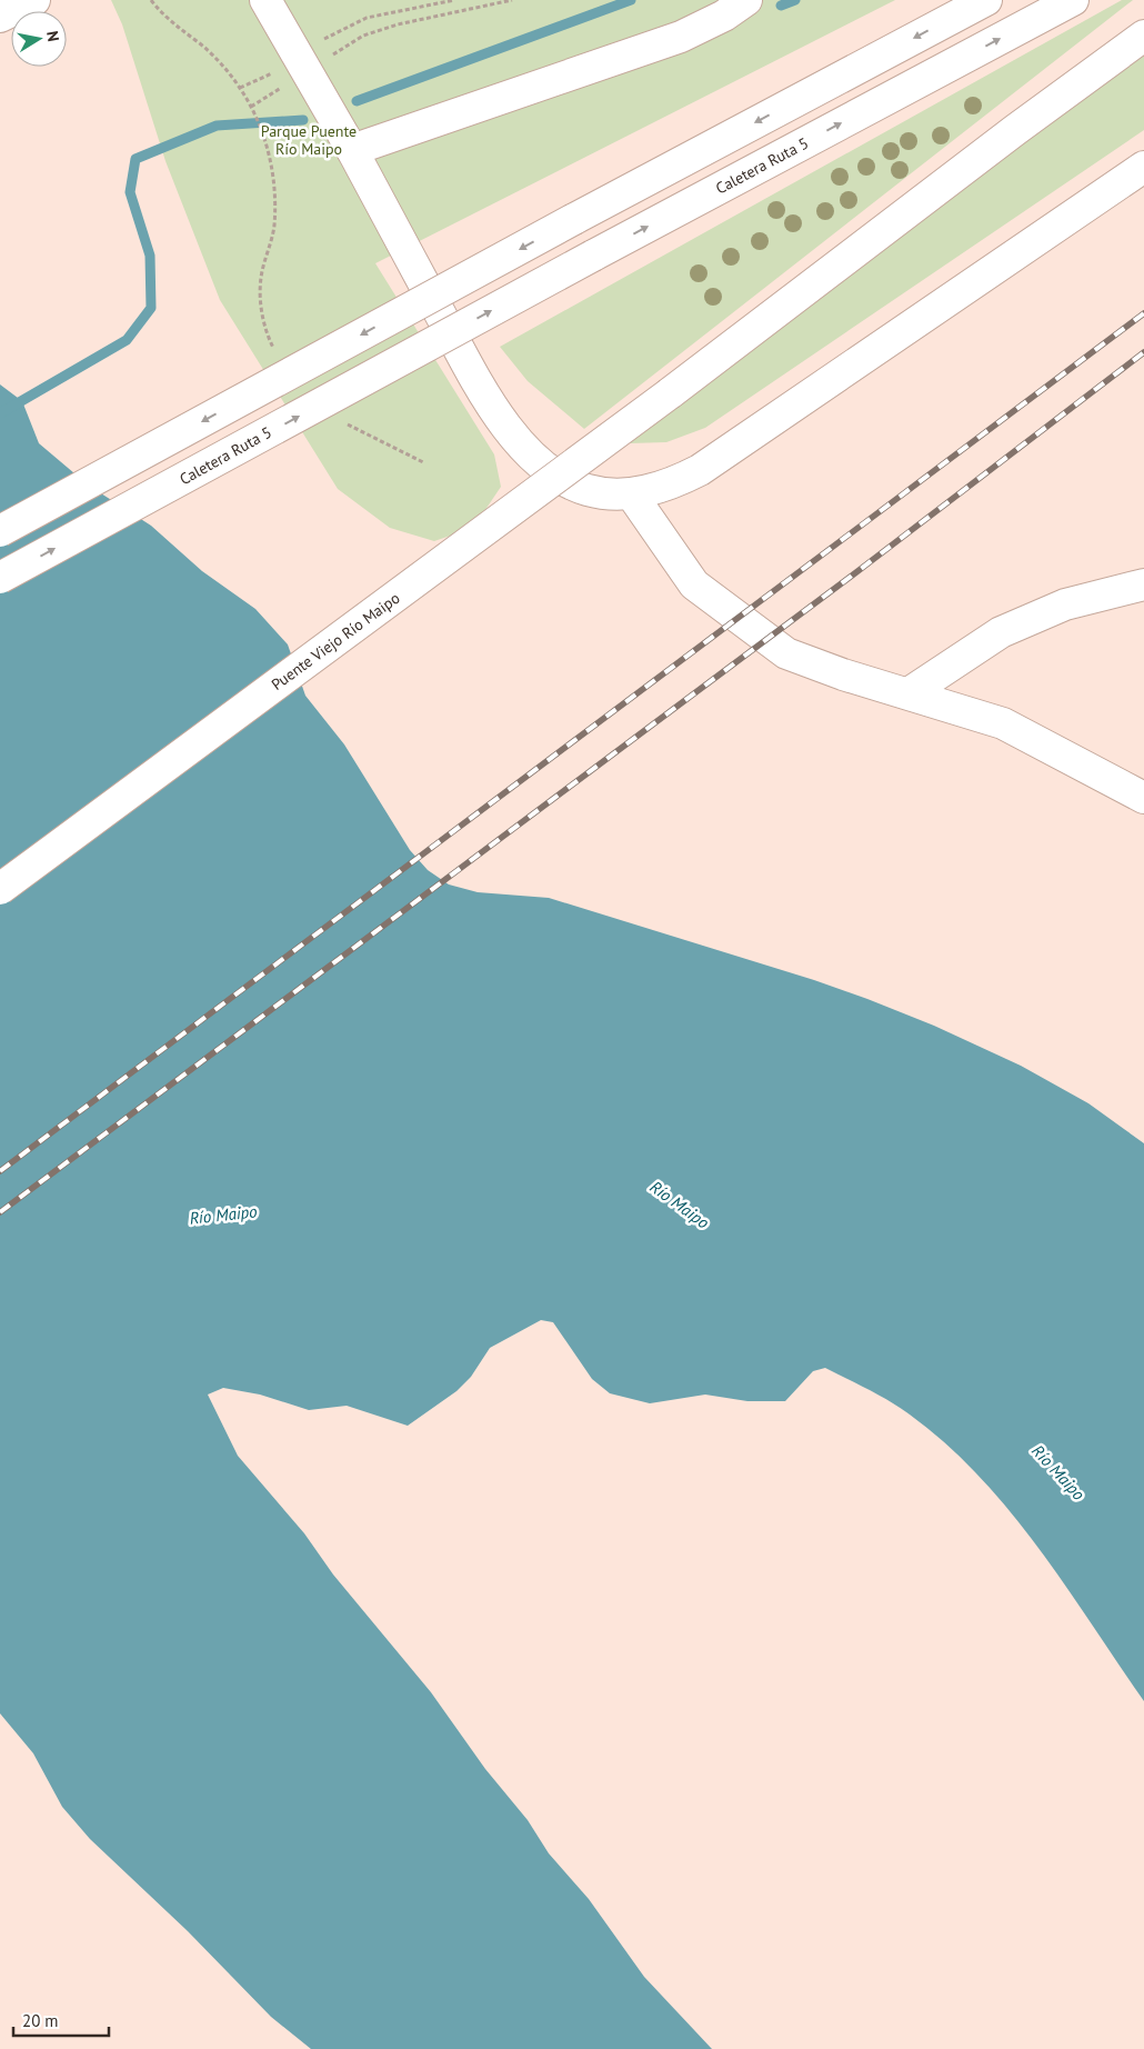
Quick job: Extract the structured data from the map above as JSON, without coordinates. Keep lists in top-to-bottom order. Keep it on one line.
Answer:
{"streets":{"main road":["Caletera Ruta 5","Puente Viejo Río Maipo"]},"water":["Río Maipo"],"parks":["Parque Puente Río Maipo"],"scale_bar":"20 m","north":"right"}
